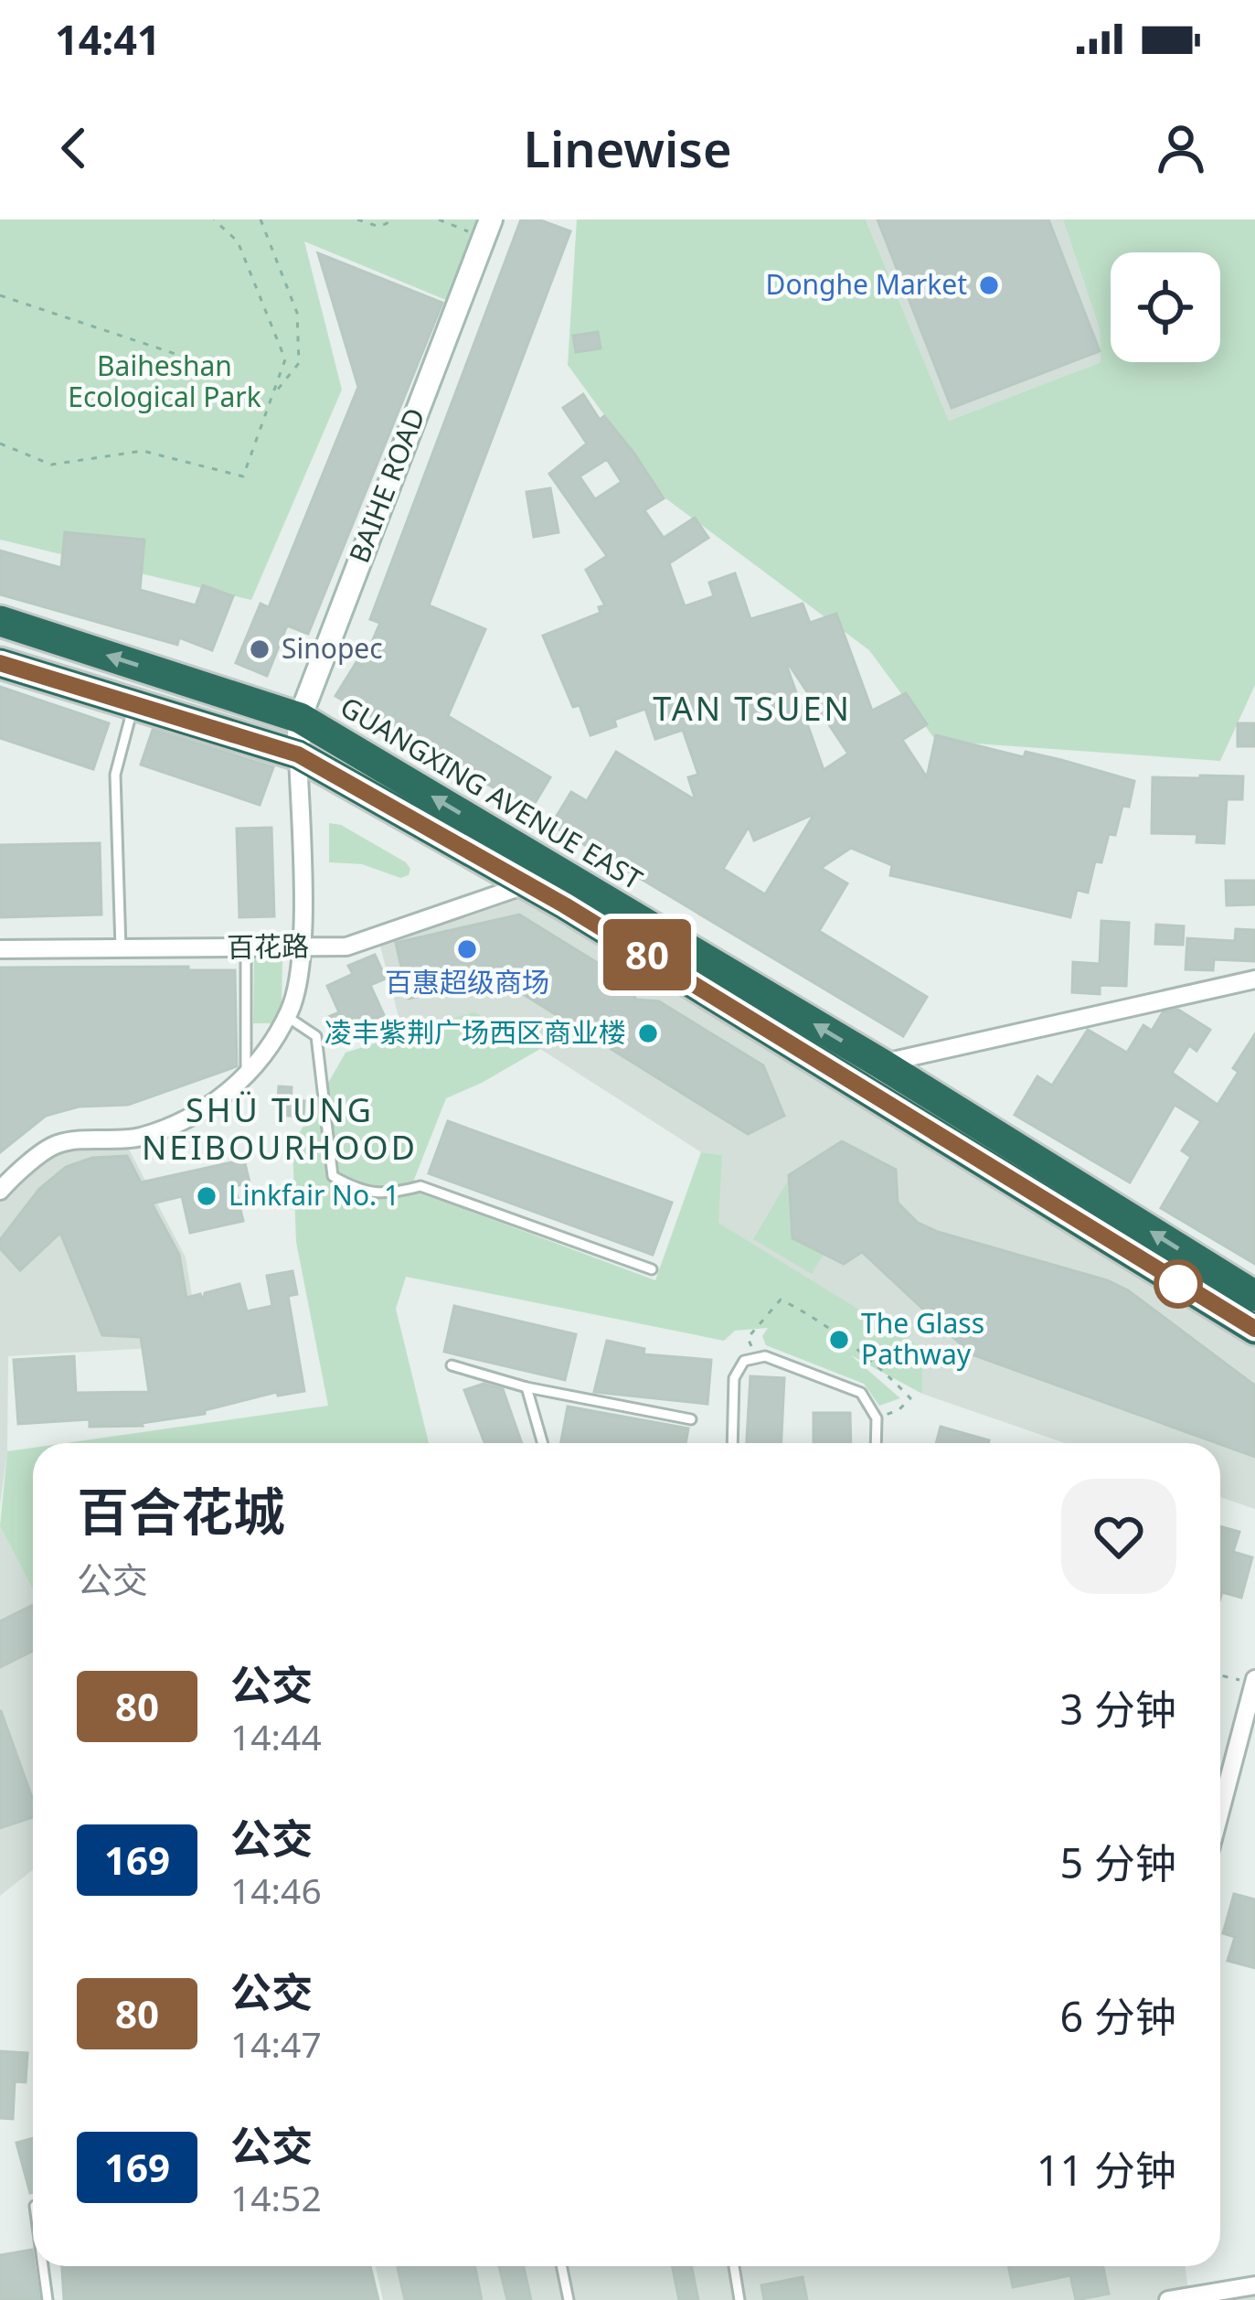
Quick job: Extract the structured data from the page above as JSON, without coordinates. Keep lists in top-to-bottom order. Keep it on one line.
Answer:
{"streets":{"highway":["GUANGXING AVENUE EAST"],"street":["BAIHE ROAD","百花路"]},"crossings":[["BAIHE ROAD","GUANGXING AVENUE EAST"]],"districts":["TAN TSUEN","SHÜ TUNG NEIBOURHOOD"],"parks":["Baiheshan Ecological Park"],"places":["Donghe Market","Sinopec","百惠超级商场","凌丰紫荆广场西区商业楼","Linkfair No. 1","The Glass Pathway"],"lines":["bus line 80"],"page":{"status":"14:41","header":"Linewise","on_map":"80","heading":["百合花城","公交"],"list":[{"mark":"80","name":"公交","note":"14:44","value":"3 分钟"},{"mark":"169","name":"公交","note":"14:46","value":"5 分钟"},{"mark":"80","name":"公交","note":"14:47","value":"6 分钟"},{"mark":"169","name":"公交","note":"14:52","value":"11 分钟"}]}}
